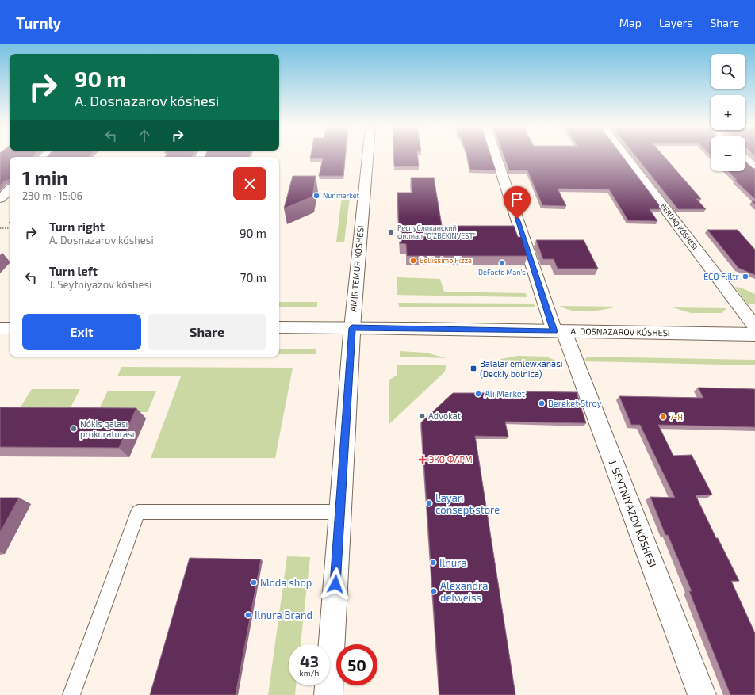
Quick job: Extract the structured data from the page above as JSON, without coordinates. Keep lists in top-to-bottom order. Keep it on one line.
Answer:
{"streets":{"street":["BERDAQ KÓSHESI","AMIR TEMUR KÓSHESI","A. DOSNAZAROV KÓSHESI","J. SEYTNIYAZOV KÓSHESI"]},"crossings":[["AMIR TEMUR KÓSHESI","A. DOSNAZAROV KÓSHESI"],["A. DOSNAZAROV KÓSHESI","J. SEYTNIYAZOV KÓSHESI"]],"places":{"other":["Nur market","Республиканский филиал \"O'ZBEKINVEST\"","Bellissimo Pizza","DeFacto Man's","ECO F:iltr","Ali Market","Bereket Stroy","Advokat","7-Я","Nókis qalası prokuraturası","Layan consept store","Ilnura","Moda shop","Alexandra delweiss","Ilnura Brand"],"transit":["Balalar emlewxanası (Deckiy bolnica)"],"health":["ЭКО ФАРМ"]},"page":{"header":"Turnly","nav":["Map","Layers","Share"],"map_buttons":["+","−"],"turn":["90 m","A. Dosnazarov kóshesi"],"heading":["1 min","230 m · 15:06"],"list":[{"name":"Turn right","note":"A. Dosnazarov kóshesi","value":"90 m"},{"name":"Turn left","note":"J. Seytniyazov kóshesi","value":"70 m"}],"buttons":["Exit","Share"],"speed":"43 km/h","limit":"50"}}
